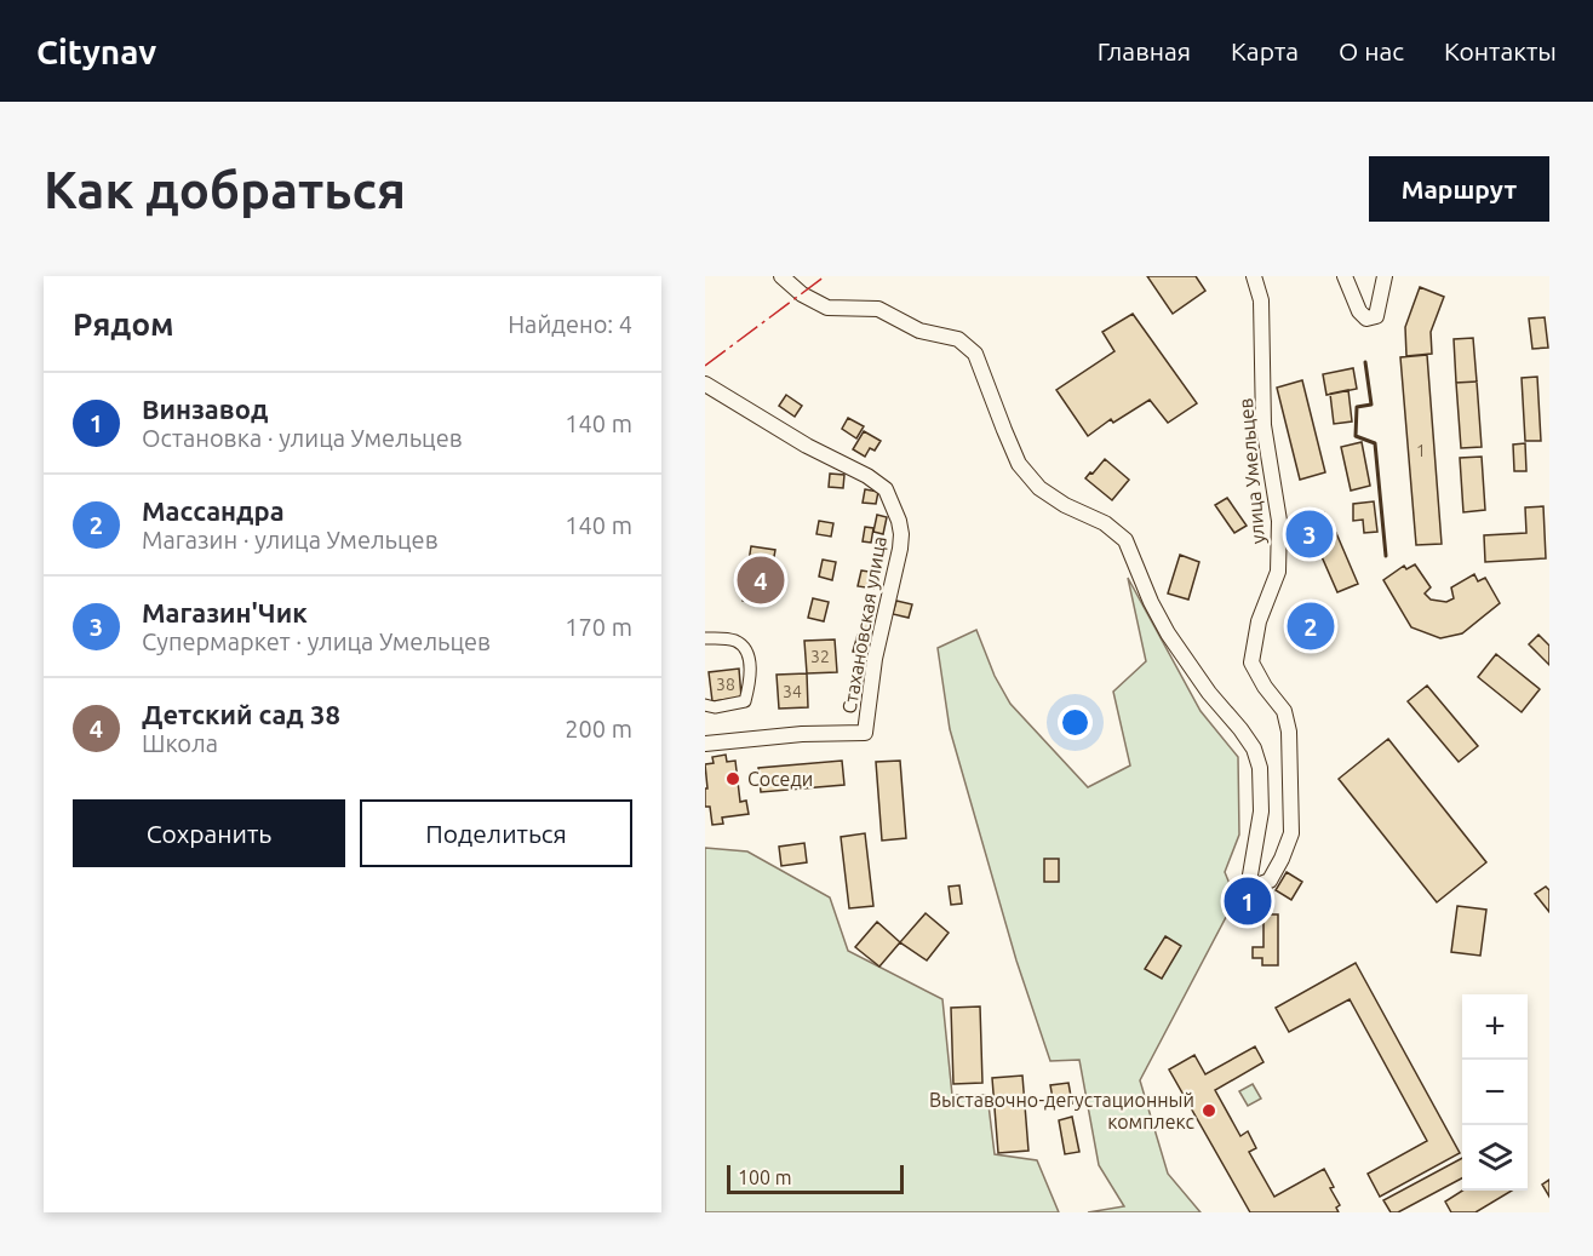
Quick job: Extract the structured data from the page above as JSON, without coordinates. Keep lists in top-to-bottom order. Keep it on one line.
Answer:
{"streets":{"main road":["улица Умельцев","Стахановская улица"]},"places":["Соседи","Выставочно-дегустационный комплекс"],"house_numbers":["1","32","38","34"],"scale_bar":"100 m","page":{"header":"Citynav","nav":["Главная","Карта","О нас","Контакты"],"buttons":["Маршрут",["Сохранить","Поделиться"]],"title":"Как добраться","heading":["Рядом","Найдено: 4"],"list":[{"mark":"1","name":"Винзавод","note":"Остановка · улица Умельцев","value":"140 m"},{"mark":"2","name":"Массандра","note":"Магазин · улица Умельцев","value":"140 m"},{"mark":"3","name":"Магазин'Чик","note":"Супермаркет · улица Умельцев","value":"170 m"},{"mark":"4","name":"Детский сад 38","note":"Школа","value":"200 m"}],"pins":["3","4","2","1"],"map_buttons":["+","−"],"scale":"100 m"}}
